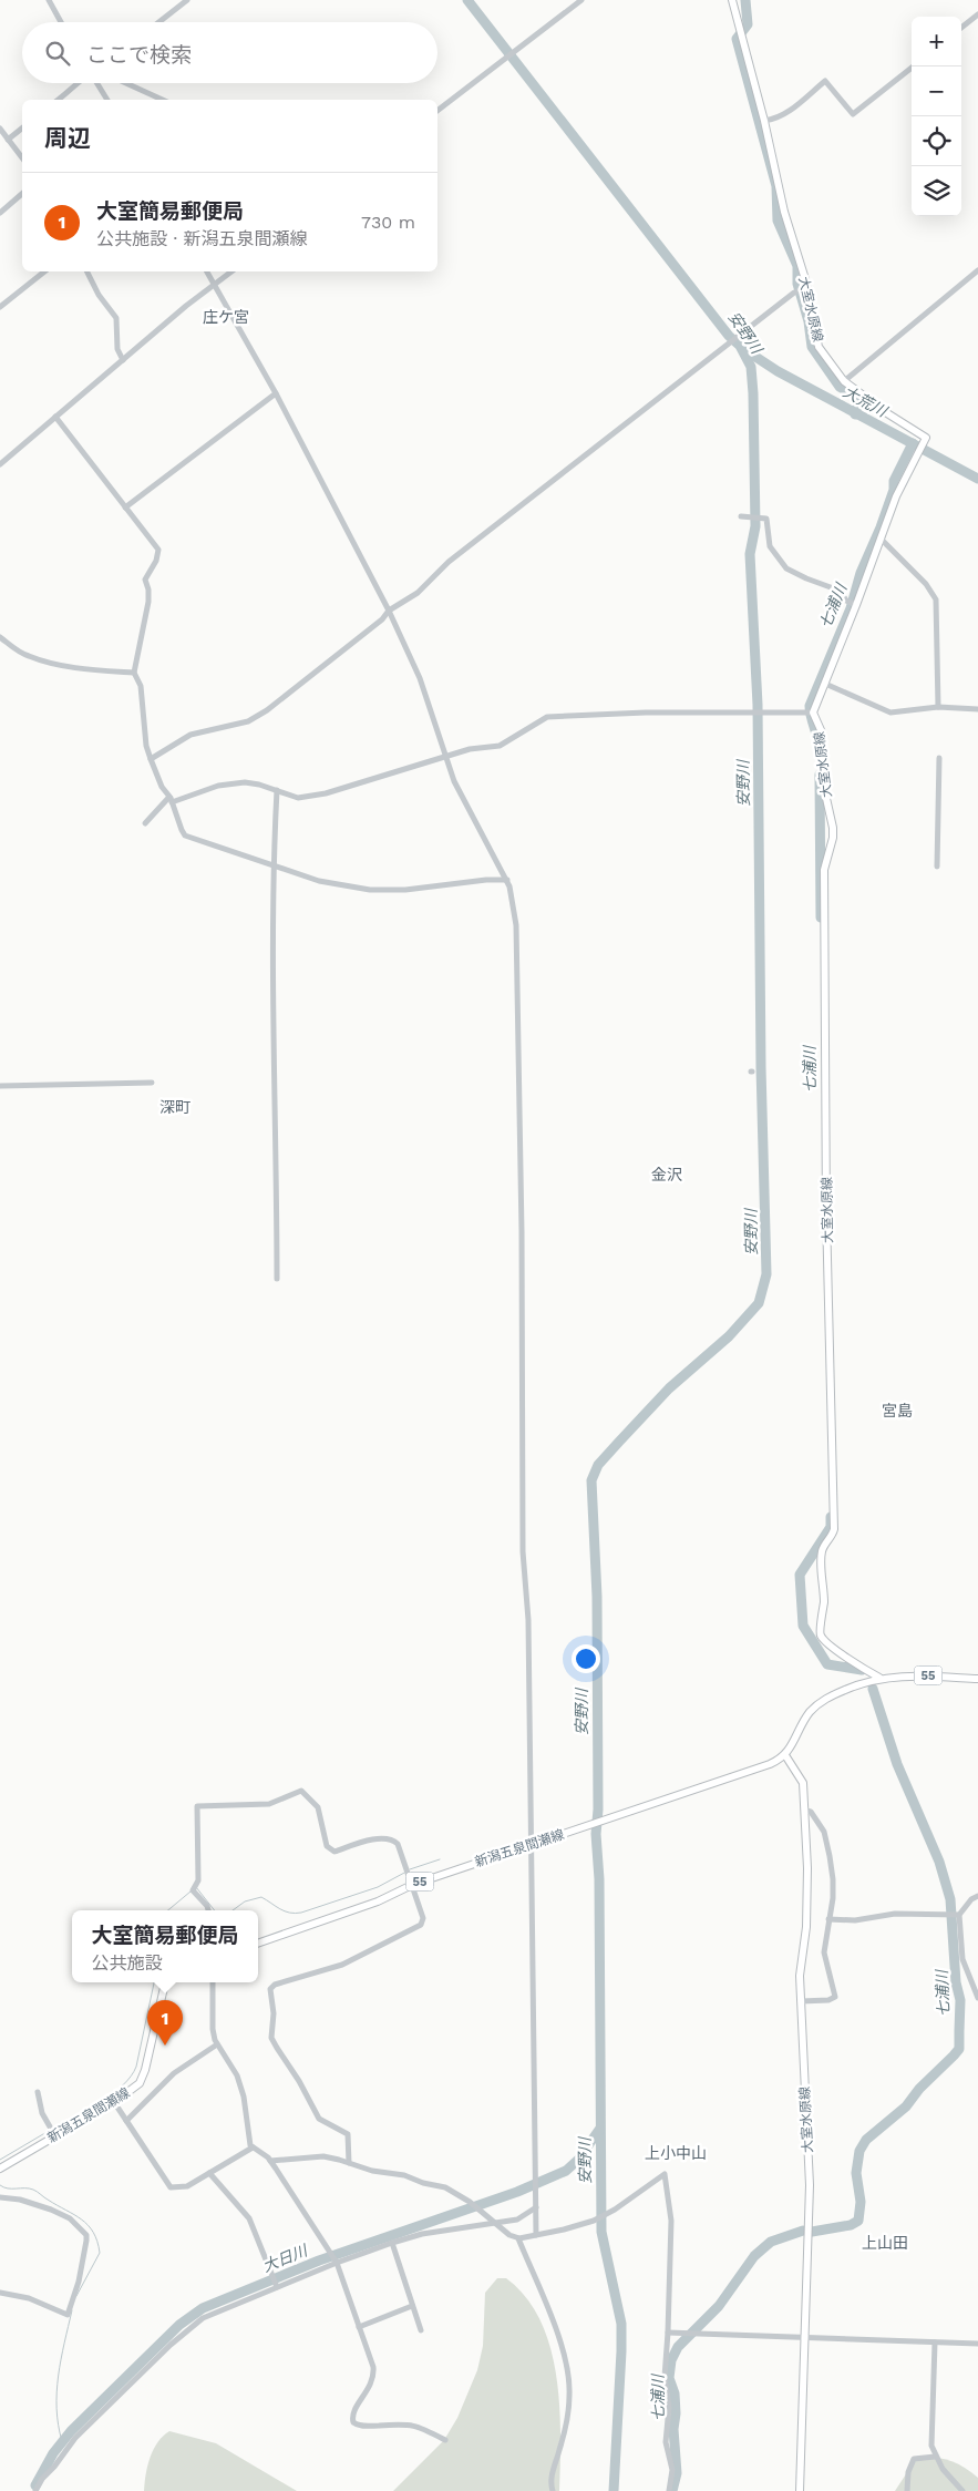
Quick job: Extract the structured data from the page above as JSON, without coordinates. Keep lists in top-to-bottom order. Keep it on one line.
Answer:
{"streets":{"main road":["大室水原線","55","新潟五泉間瀬線"]},"crossings":[["大室水原線","55"],["大室水原線","新潟五泉間瀬線"],["55","新潟五泉間瀬線"]],"districts":["庄ケ宮","深町","金沢","宮島","上小中山","上山田"],"water":["安野川","大荒川","七浦川","大日川"],"page":{"map_buttons":["+","−"],"search":"ここで検索","heading":"周辺","list":[{"mark":"1","name":"大室簡易郵便局","note":"公共施設 · 新潟五泉間瀬線","value":"730 m"}],"popup":["大室簡易郵便局","公共施設"],"pins":"1"}}
